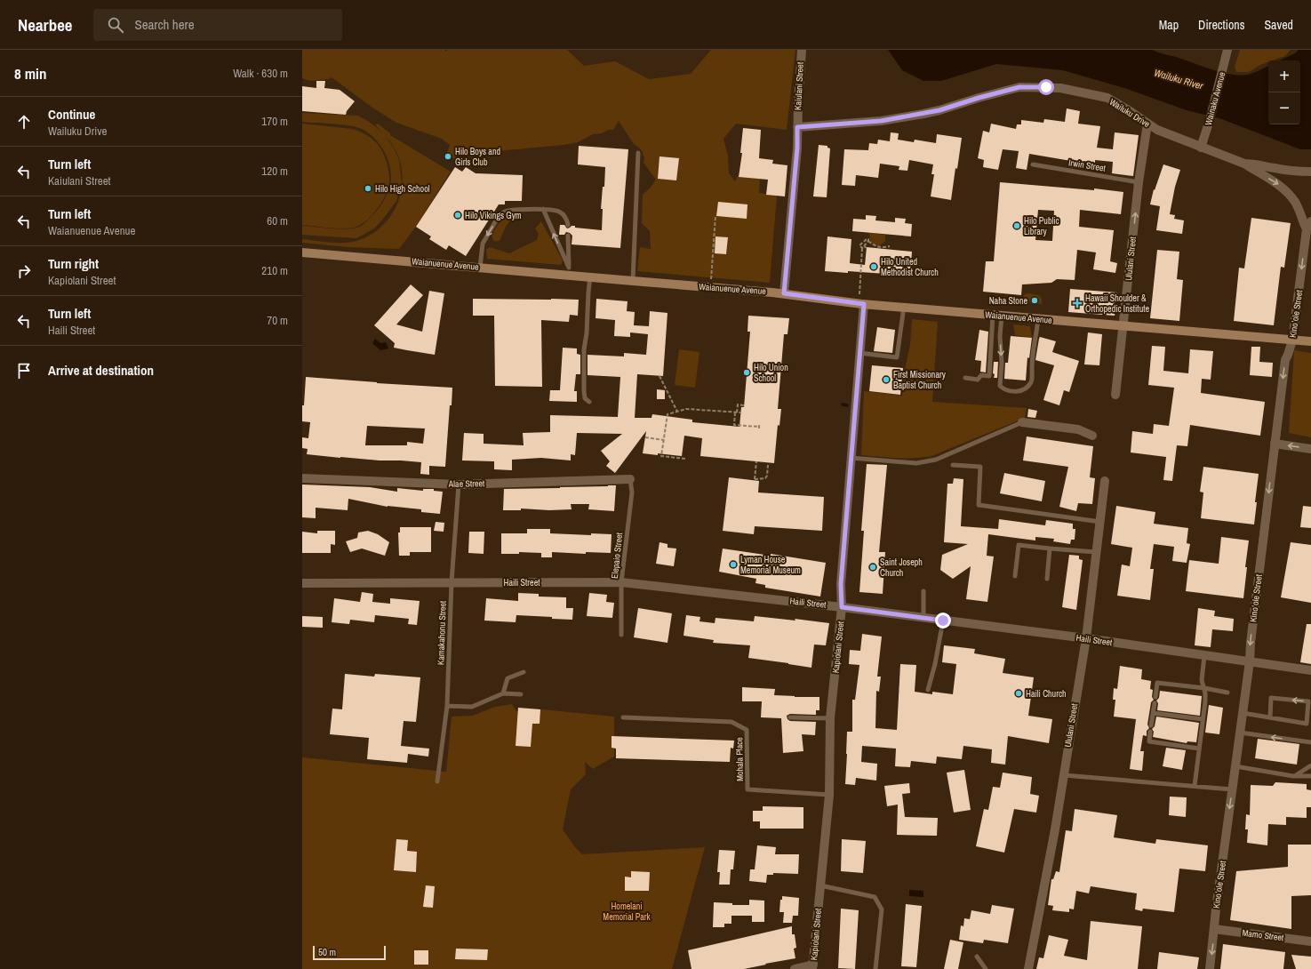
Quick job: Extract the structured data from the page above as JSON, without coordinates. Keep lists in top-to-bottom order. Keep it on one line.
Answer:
{"streets":{"main road":["Waianuenue Avenue"],"street":["Kaiulani Street","Wainaku Avenue","Wailuku Drive","Ululani Street","Kinoʻole Street","Alae Street","Haili Street","Kapiolani Street","Mamo Street"],"lane":["Irwin Street","Elepaio Street","Kamakahonu Street","Mohala Place"]},"crossings":[["Kaiulani Street","Wailuku Drive"],["Kaiulani Street","Waianuenue Avenue"],["Wainaku Avenue","Wailuku Drive"],["Wailuku Drive","Ululani Street"],["Wailuku Drive","Kinoʻole Street"],["Irwin Street","Ululani Street"],["Ululani Street","Waianuenue Avenue"],["Ululani Street","Haili Street"],["Waianuenue Avenue","Kinoʻole Street"],["Waianuenue Avenue","Kapiolani Street"],["Kinoʻole Street","Haili Street"],["Kinoʻole Street","Mamo Street"],["Alae Street","Elepaio Street"],["Alae Street","Kamakahonu Street"],["Elepaio Street","Haili Street"],["Haili Street","Kamakahonu Street"],["Haili Street","Kapiolani Street"],["Kapiolani Street","Mohala Place"]],"one_way":["Kinoʻole Street"],"water":["Wailuku River"],"parks":["Homelani Memorial Park"],"places":{"other":["Hilo Boys and Girls Club","Hilo High School","Hilo Vikings Gym","Hilo Public Library","Hilo United Methodist Church","Naha Stone","Hilo Union School","First Missionary Baptist Church","Lyman House Memorial Museum","Saint Joseph Church","Haili Church"],"health":["Hawaii Shoulder & Orthopedic Institute"]},"scale_bar":"50 m","page":{"header":"Nearbee","search":"Search here","nav":["Map","Directions","Saved"],"heading":["8 min","Walk · 630 m"],"map_buttons":["+","−"],"list":[["Continue","Wailuku Drive","170 m"],["Turn left","Kaiulani Street","120 m"],["Turn left","Waianuenue Avenue","60 m"],["Turn right","Kapiolani Street","210 m"],["Turn left","Haili Street","70 m"],"Arrive at destination"],"scale":"50 m"}}
